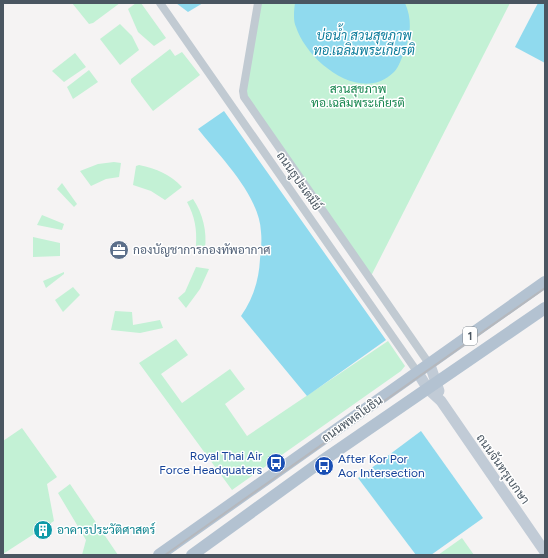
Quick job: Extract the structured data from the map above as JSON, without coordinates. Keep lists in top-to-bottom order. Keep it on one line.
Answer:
{"streets":{"main road":["1","ถนนพหลโยธิน","ถนนจันทรุเบกษา"],"street":["ถนนธูปะเตมีย์"]},"crossings":[["ถนนธูปะเตมีย์","ถนนพหลโยธิน"],["ถนนธูปะเตมีย์","ถนนจันทรุเบกษา"],["ถนนพหลโยธิน","ถนนจันทรุเบกษา"]],"water":["บ่อน้ำ สวนสุขภาพ ทอ.เฉลิมพระเกียรติ"],"parks":["สวนสุขภาพ ทอ.เฉลิมพระเกียรติ"],"places":{"office":["กองบัญชาการกองทัพอากาศ"],"bus stop":["Royal Thai Air Force Headquaters","After Kor Por Aor Intersection"],"building":["อาคารประวัติศาสตร์"]}}
